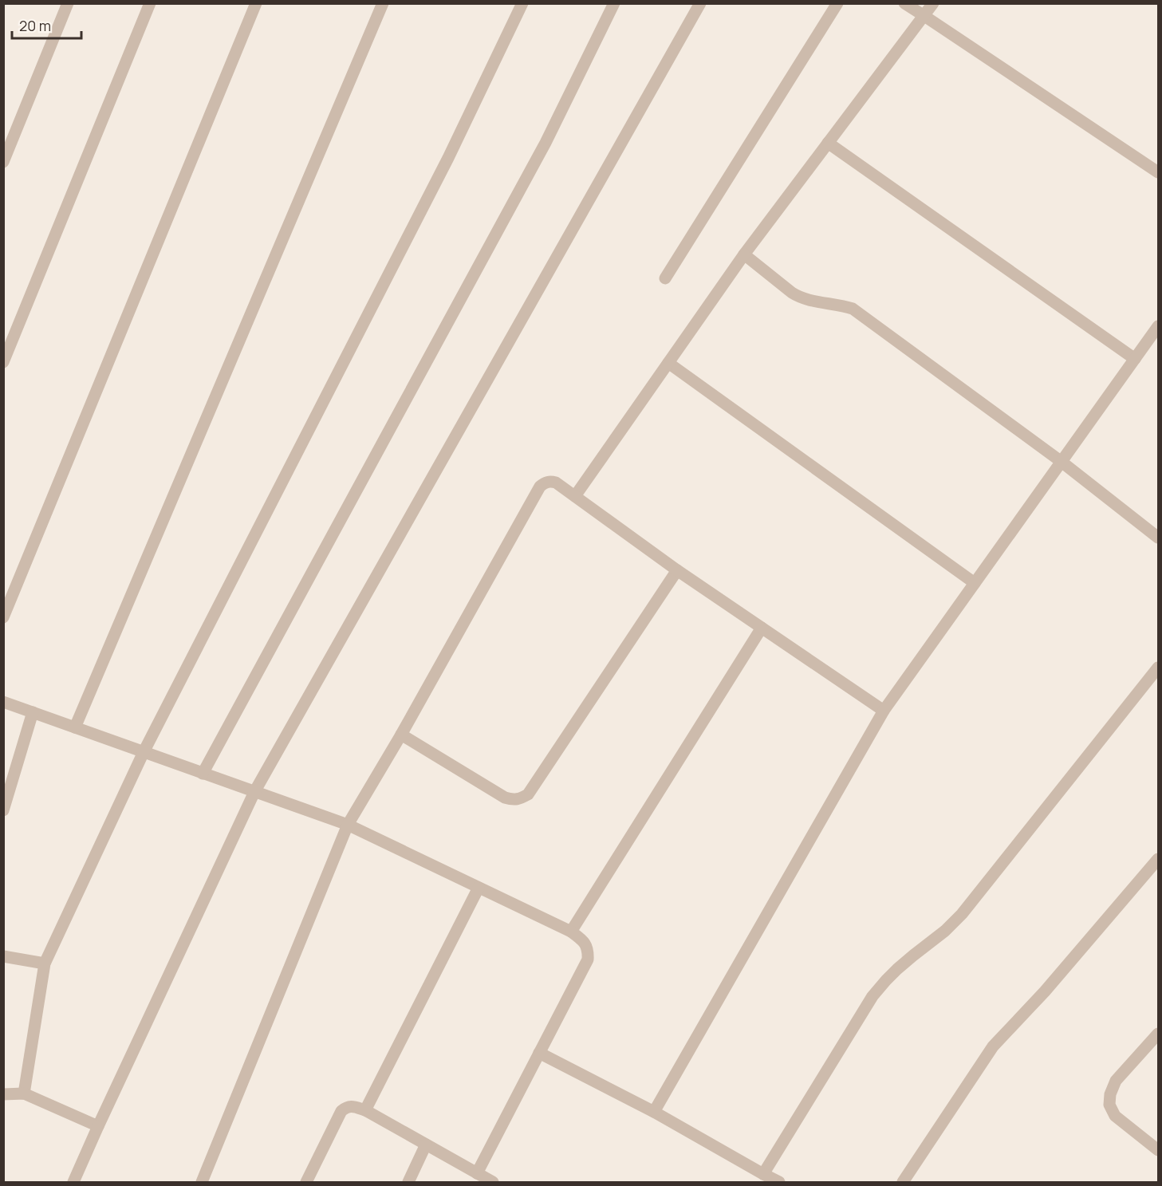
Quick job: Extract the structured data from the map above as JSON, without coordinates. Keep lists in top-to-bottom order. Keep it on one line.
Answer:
{"scale_bar":"20 m"}
